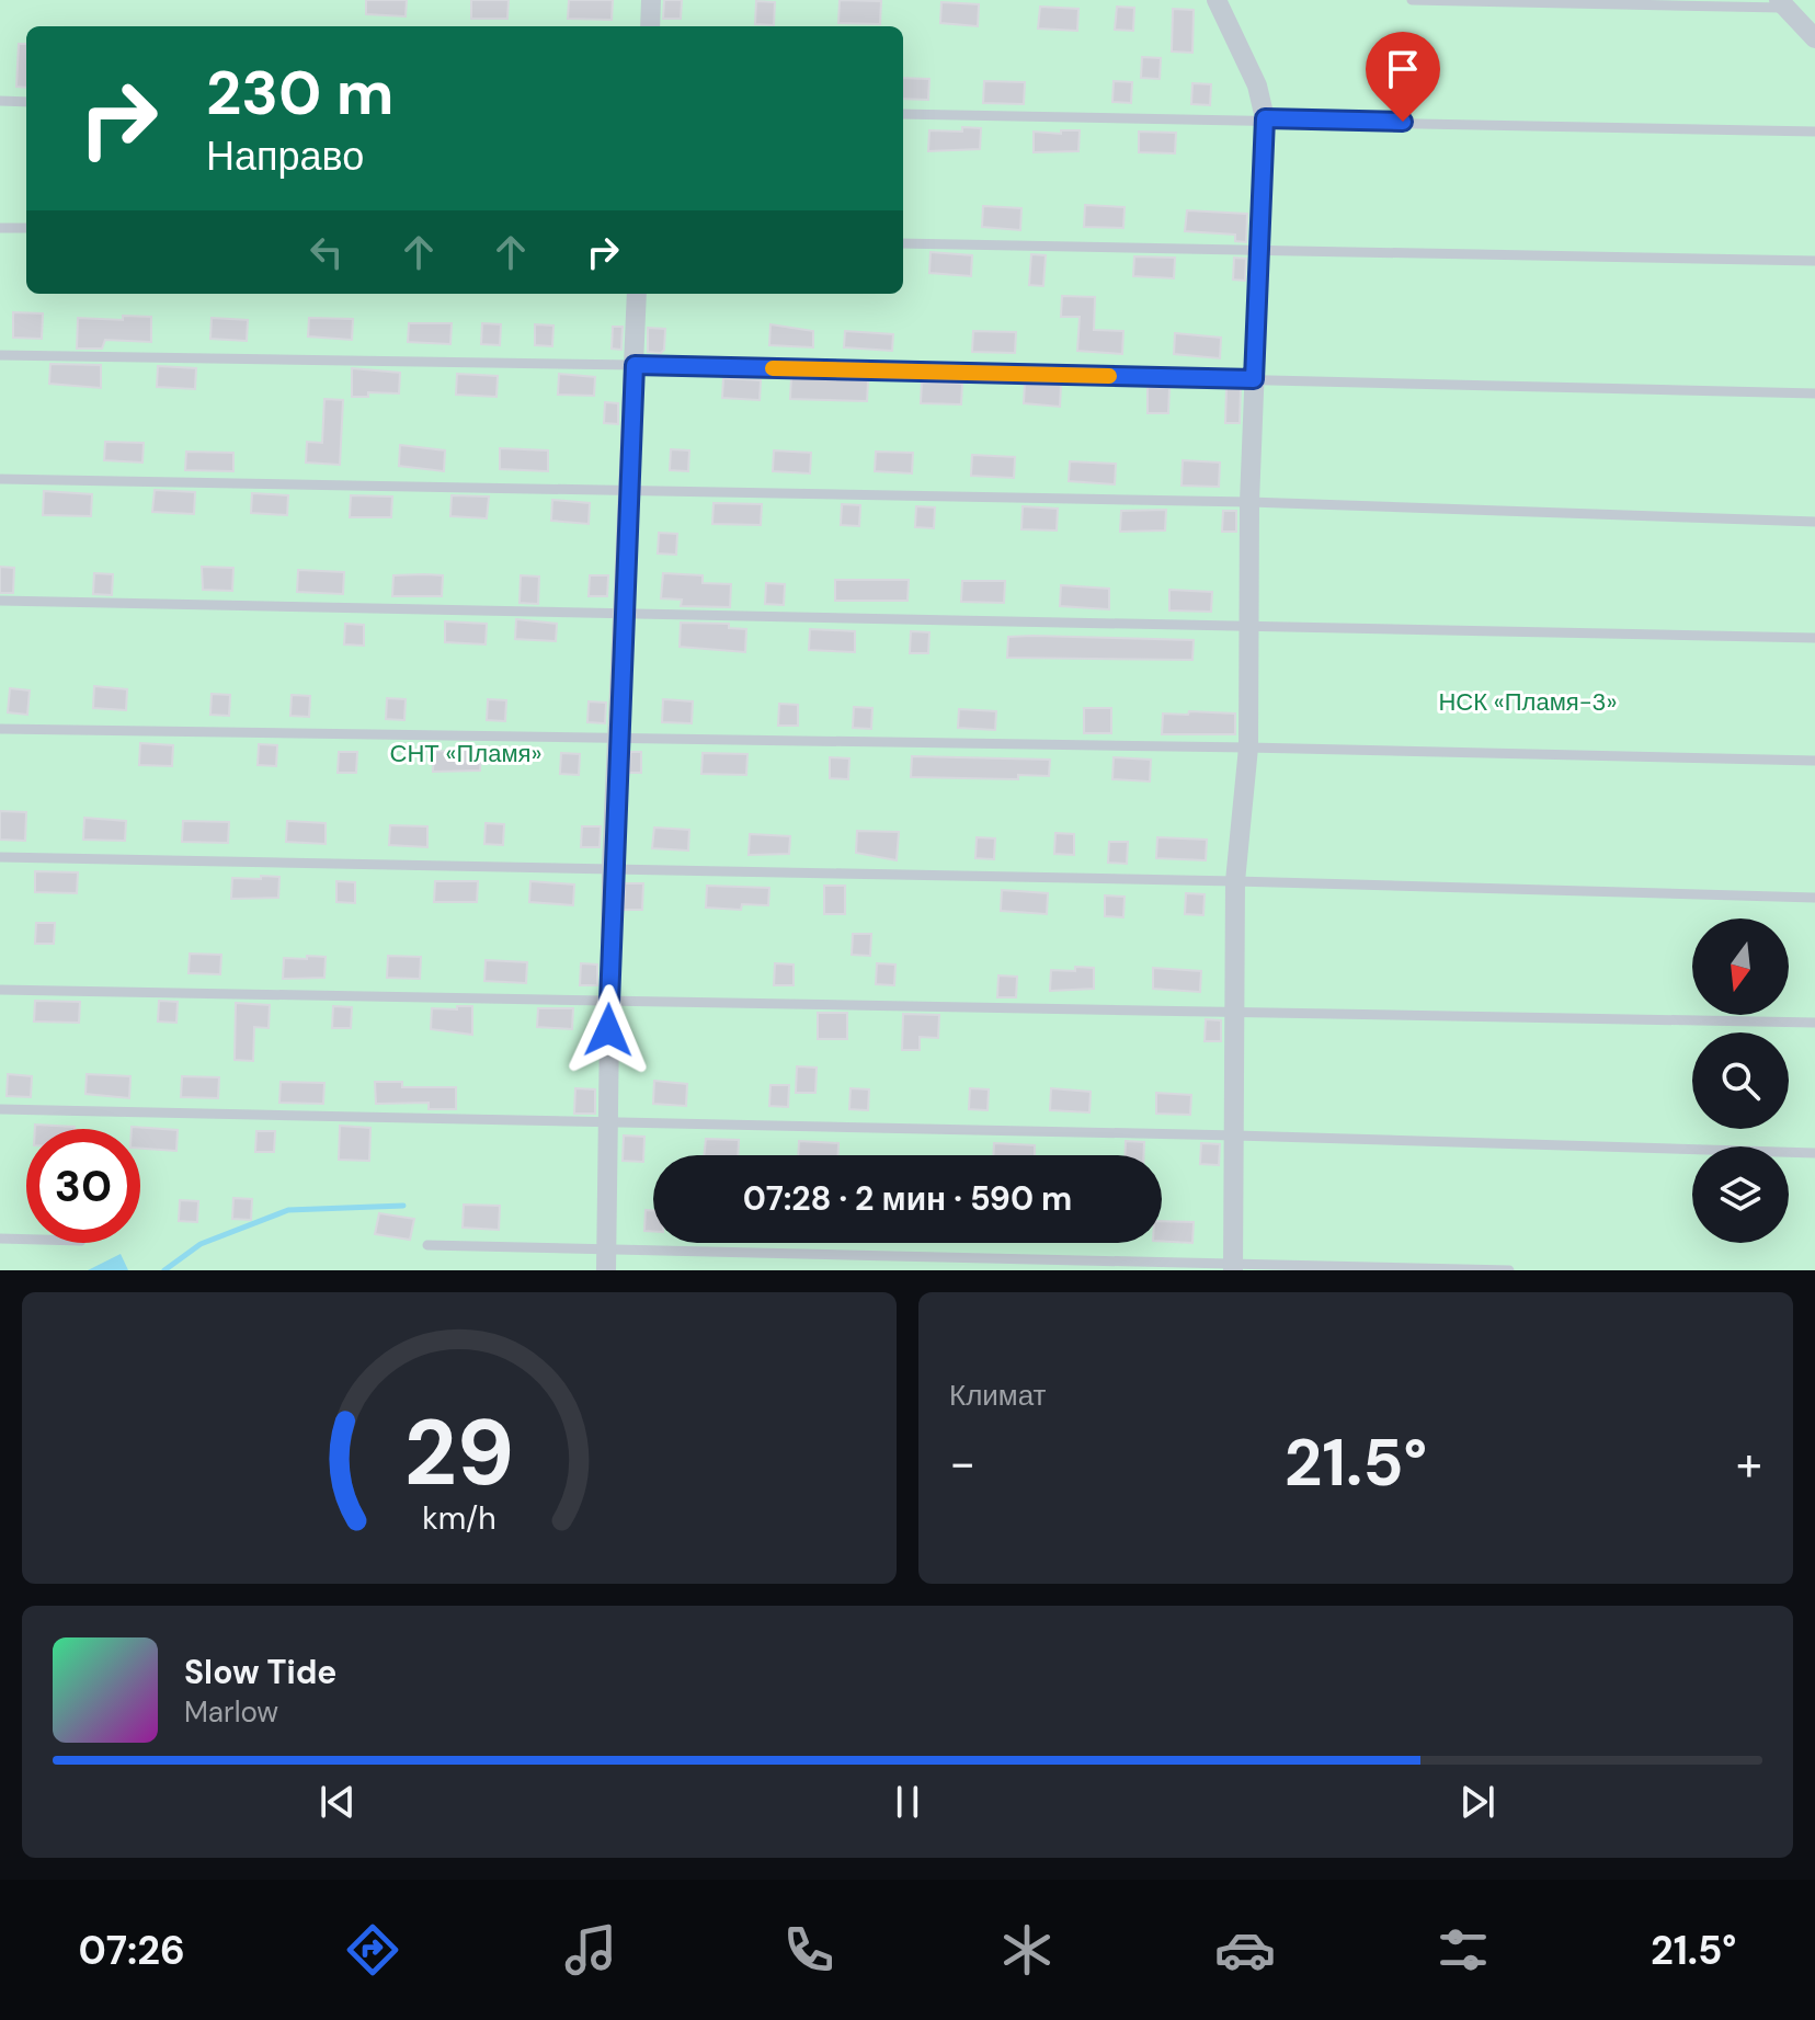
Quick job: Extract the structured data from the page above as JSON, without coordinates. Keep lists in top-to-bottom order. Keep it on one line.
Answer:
{"parks":["НСК «Пламя-3»","СНТ «Пламя»"],"north":"bottom","page":{"turn":["230 m","Направо"],"limit":"30","trip":"07:28 · 2 мин · 590 m","tile":"Климат","heat":["−","21.5°","+"],"song":["Slow Tide","Marlow"],"tabs":["07:26","21.5°"],"gauge":["29","km/h"]}}
